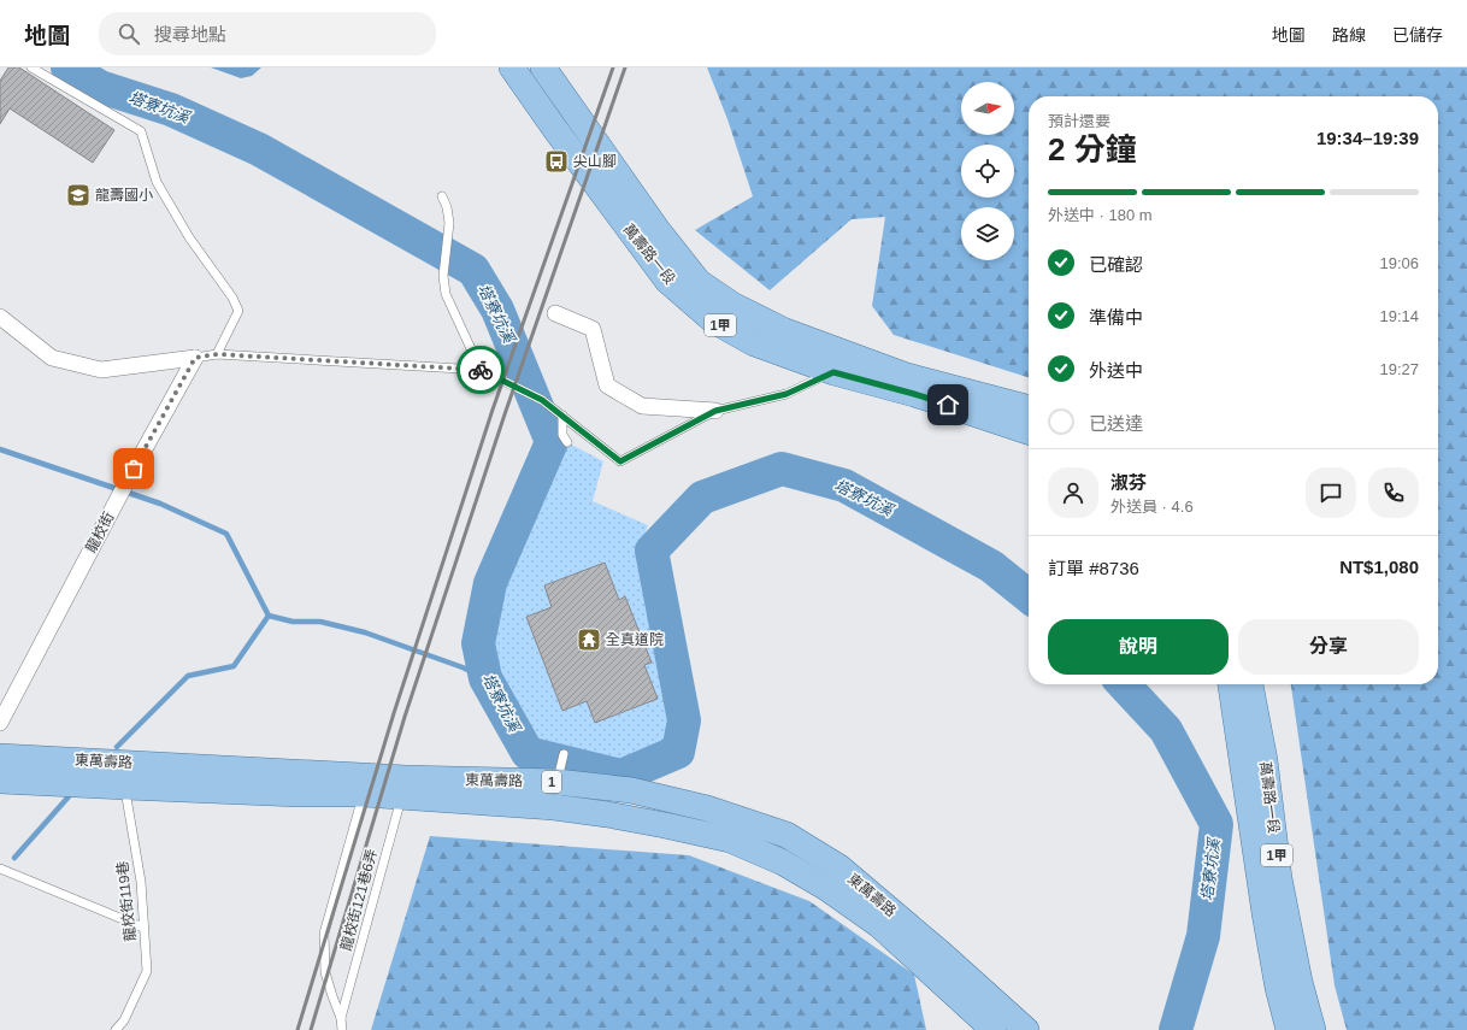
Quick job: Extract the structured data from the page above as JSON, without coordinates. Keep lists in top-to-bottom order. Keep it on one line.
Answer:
{"streets":{"main road":["萬壽路一段","1甲","東萬壽路","1"],"street":["龍校街"],"lane":["龍校街121巷6弄","龍校街119巷"]},"crossings":[["東萬壽路","龍校街121巷6弄"],["東萬壽路","龍校街119巷"]],"water":["塔寮坑溪"],"places":{"bus stop":["尖山腳"],"school or university":["龍壽國小"],"temple":["全真道院"]},"north":"right","page":{"header":"地圖","search":"搜尋地點","nav":["地圖","路線","已儲存"],"heading":["2 分鐘","預計還要","19:34–19:39"],"panel":["淑芬","外送員 · 4.6","訂單 #8736","NT$1,080"],"bar":"外送中 · 180 m","list":[["已確認","19:06"],["準備中","19:14"],["外送中","19:27"],"已送達"],"buttons":["說明","分享"]}}
